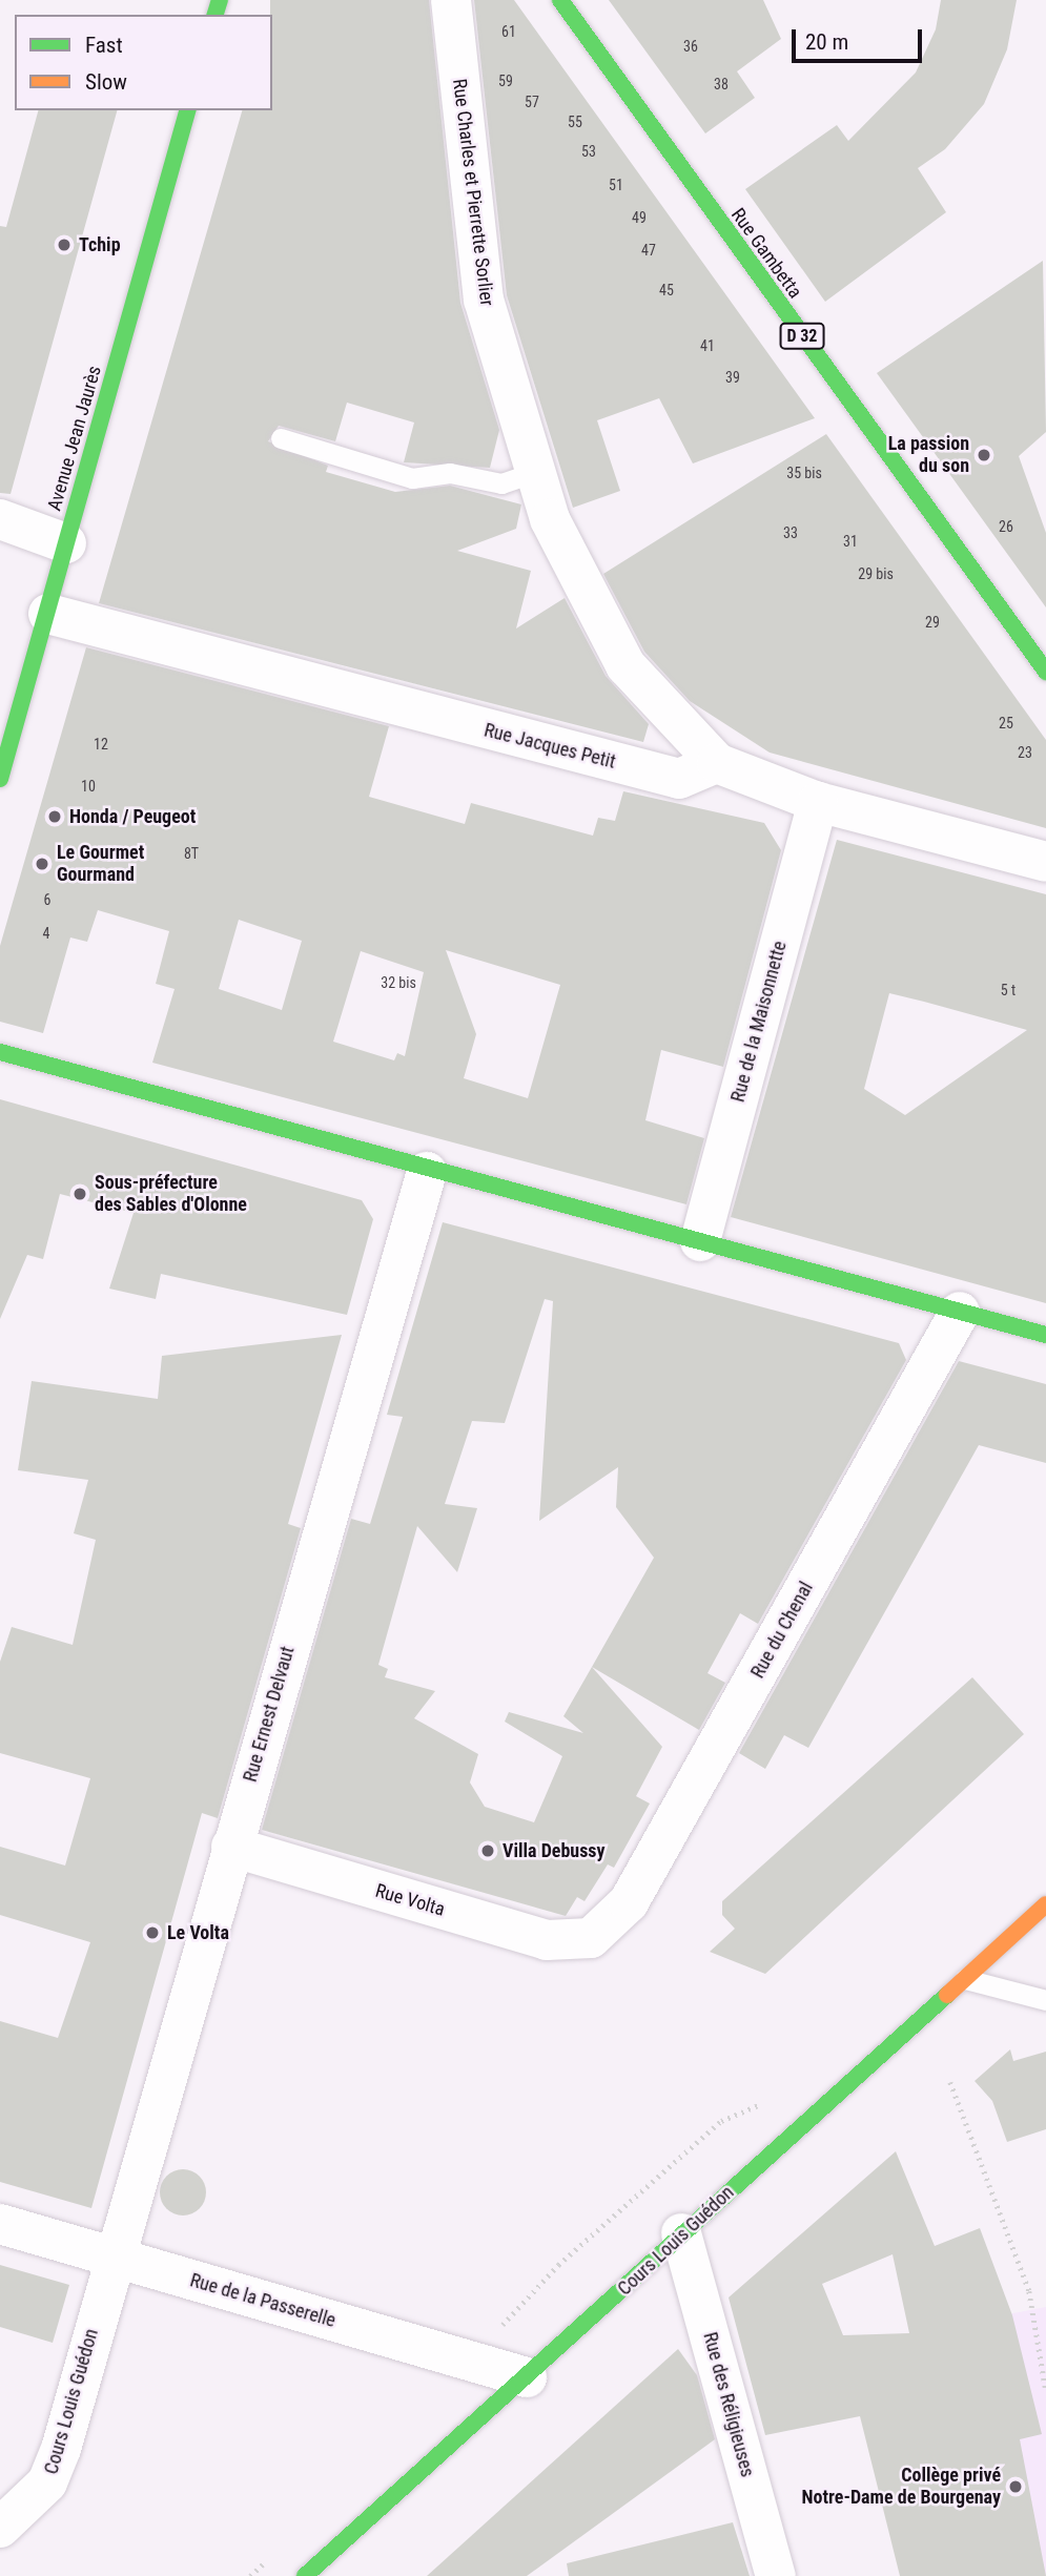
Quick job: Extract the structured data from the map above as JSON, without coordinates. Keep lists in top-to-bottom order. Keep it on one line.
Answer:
{"streets":{"main road":["Rue Gambetta","D 32","Avenue Jean Jaurès","Cours Louis Guédon"],"street":["Rue Charles et Pierrette Sorlier","Rue Jacques Petit","Rue de la Maisonnette","Rue du Chenal","Rue Ernest Delvaut","Rue Volta","Rue de la Passerelle","Rue des Réligieuses"]},"crossings":[["Rue Charles et Pierrette Sorlier","Rue Jacques Petit"],["Avenue Jean Jaurès","Rue Jacques Petit"],["Rue du Chenal","Rue Volta"],["Rue Ernest Delvaut","Rue Volta"],["Rue Ernest Delvaut","Cours Louis Guédon"],["Rue Ernest Delvaut","Rue de la Passerelle"],["Cours Louis Guédon","Rue de la Passerelle"],["Cours Louis Guédon","Rue des Réligieuses"]],"places":["Tchip","La passion du son","Honda / Peugeot","Le Gourmet Gourmand","Sous-préfecture des Sables d'Olonne","Villa Debussy","Le Volta","Collège privé Notre-Dame de Bourgenay"],"house_numbers":["61","36","59","38","57","55","53","51","49","47","45","41","39","35 bis","26","33","31","29 bis","29","25","12","23","10","8T","6","4","32 bis","5 t"],"legend":["Fast","Slow"],"scale_bar":"20 m"}
